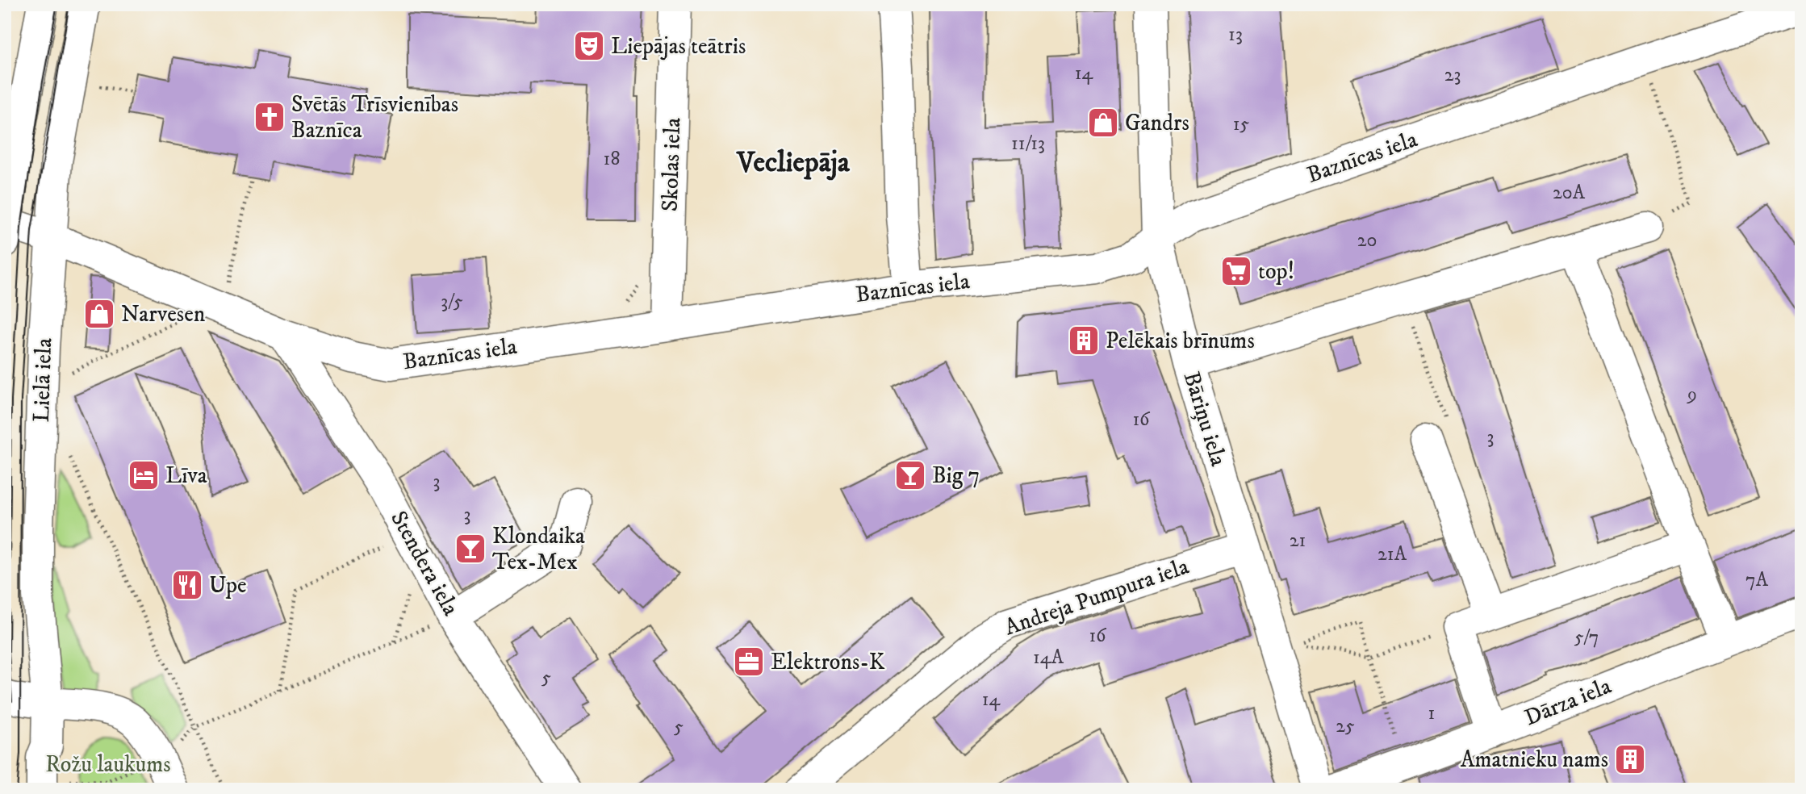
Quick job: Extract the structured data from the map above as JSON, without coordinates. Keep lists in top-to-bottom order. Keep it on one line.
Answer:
{"streets":{"street":["Baznīcas iela","Skolas iela","Lielā iela","Bāriņu iela","Stendera iela","Andreja Pumpura iela","Dārza iela"]},"crossings":[["Baznīcas iela","Skolas iela"],["Baznīcas iela","Lielā iela"],["Baznīcas iela","Bāriņu iela"],["Baznīcas iela","Stendera iela"],["Bāriņu iela","Andreja Pumpura iela"]],"districts":["Vecliepāja"],"parks":["Rožu laukums"],"places":{"theatre":["Liepājas teātris"],"church":["Svētās Trīsvienības Baznīca"],"shop":["Gandrs","Narvesen"],"supermarket":["top!"],"building":["Pelēkais brīnums","Amatnieku nams"],"hotel":["Līva"],"bar":["Big 7","Klondaika Tex-Mex"],"restaurant":["Upe"],"office":["Elektrons-K"]},"house_numbers":["13","14","23","15","11/13","18","20A","20","3/5","9","16","3","3","3","21","21A","7A","16","5/7","14A","5","14","1","25","5"]}
